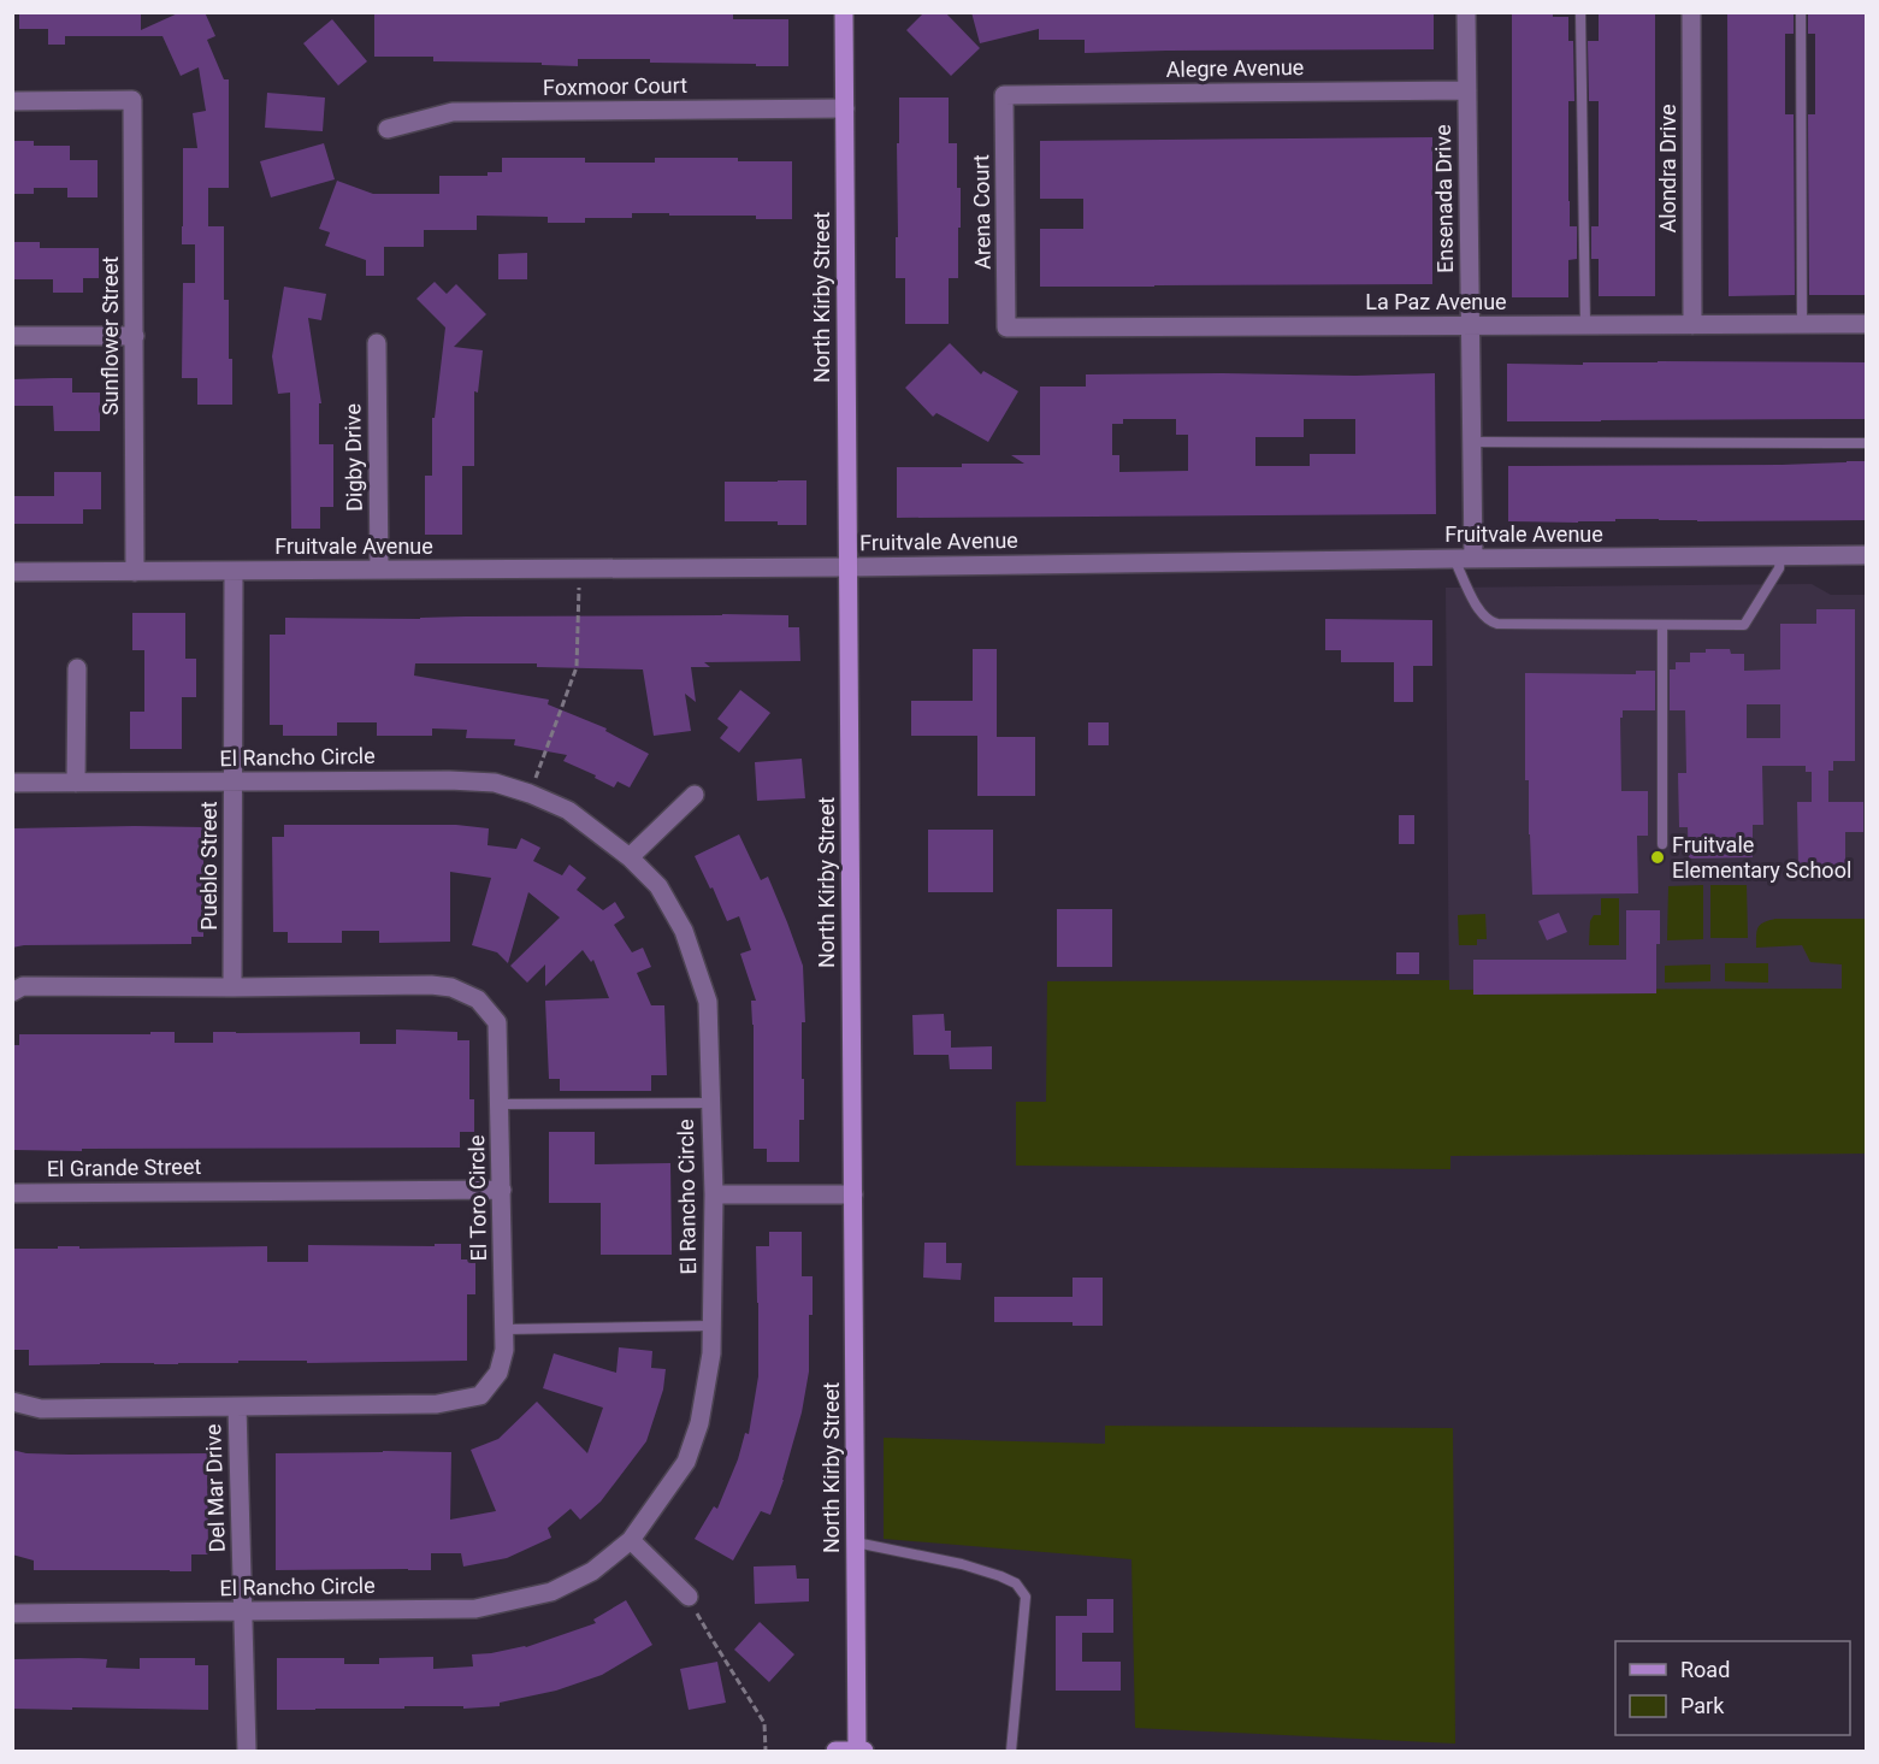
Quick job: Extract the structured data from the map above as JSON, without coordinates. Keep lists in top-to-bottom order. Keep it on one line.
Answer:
{"streets":{"street":["Alegre Avenue","Foxmoor Court","Alondra Drive","Ensenada Drive","Arena Court","North Kirby Street","La Paz Avenue","Sunflower Street","Digby Drive","Fruitvale Avenue","El Rancho Circle","Pueblo Street","El Grande Street","El Toro Circle","Del Mar Drive"]},"crossings":[["Alegre Avenue","Ensenada Drive"],["Alegre Avenue","Arena Court"],["Foxmoor Court","North Kirby Street"],["Alondra Drive","La Paz Avenue"],["Ensenada Drive","La Paz Avenue"],["Ensenada Drive","Fruitvale Avenue"],["Arena Court","La Paz Avenue"],["North Kirby Street","Fruitvale Avenue"],["Sunflower Street","Fruitvale Avenue"],["Digby Drive","Fruitvale Avenue"],["Fruitvale Avenue","Pueblo Street"],["El Rancho Circle","Pueblo Street"],["El Rancho Circle","Del Mar Drive"],["Pueblo Street","El Toro Circle"],["El Grande Street","El Toro Circle"],["El Toro Circle","Del Mar Drive"]],"places":["Fruitvale Elementary School"],"legend":["Road","Park"]}
